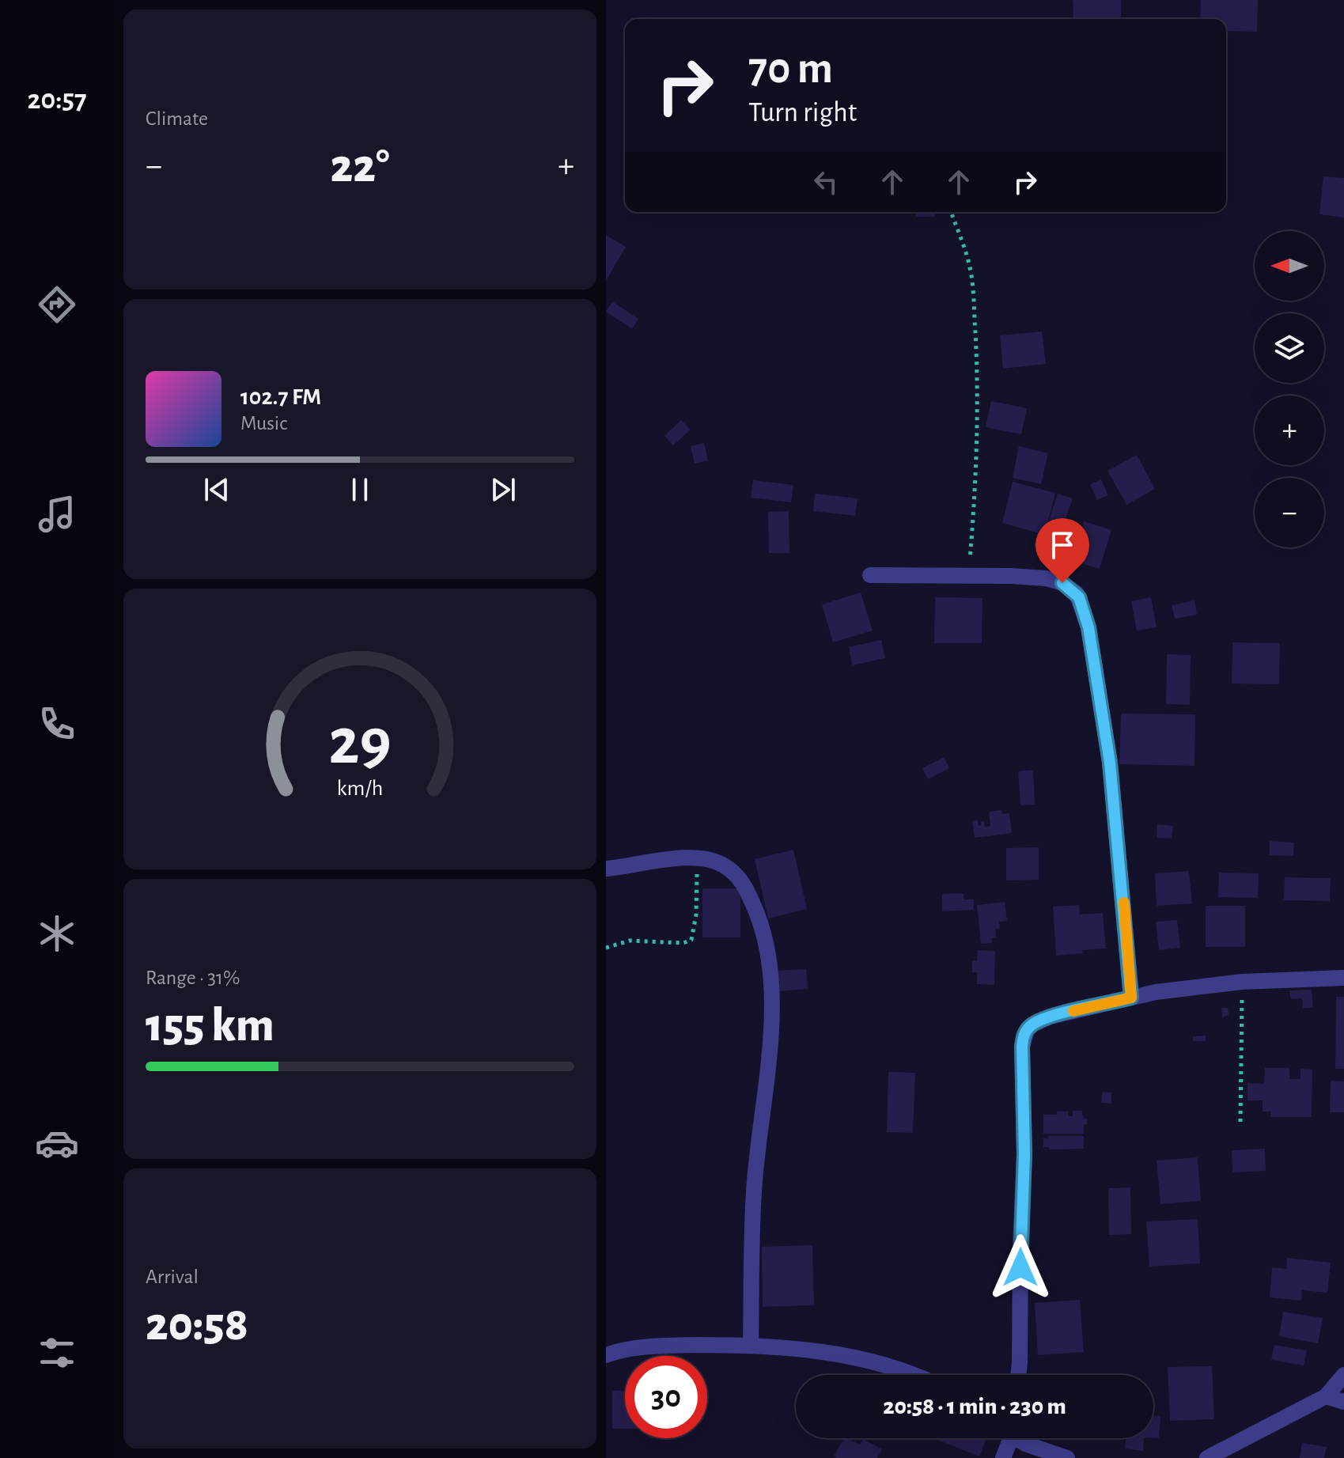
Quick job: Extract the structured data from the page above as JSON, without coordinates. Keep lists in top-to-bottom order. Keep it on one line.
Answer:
{"north":"left","page":{"tabs":"20:57","tile":["Climate",["Range · 31%","155 km"],["Arrival","20:58"]],"turn":["70 m","Turn right"],"heat":["−","22°","+"],"map_buttons":["+","−"],"song":["102.7 FM","Music"],"limit":"30","trip":"20:58 · 1 min · 230 m","gauge":["29","km/h"]}}
